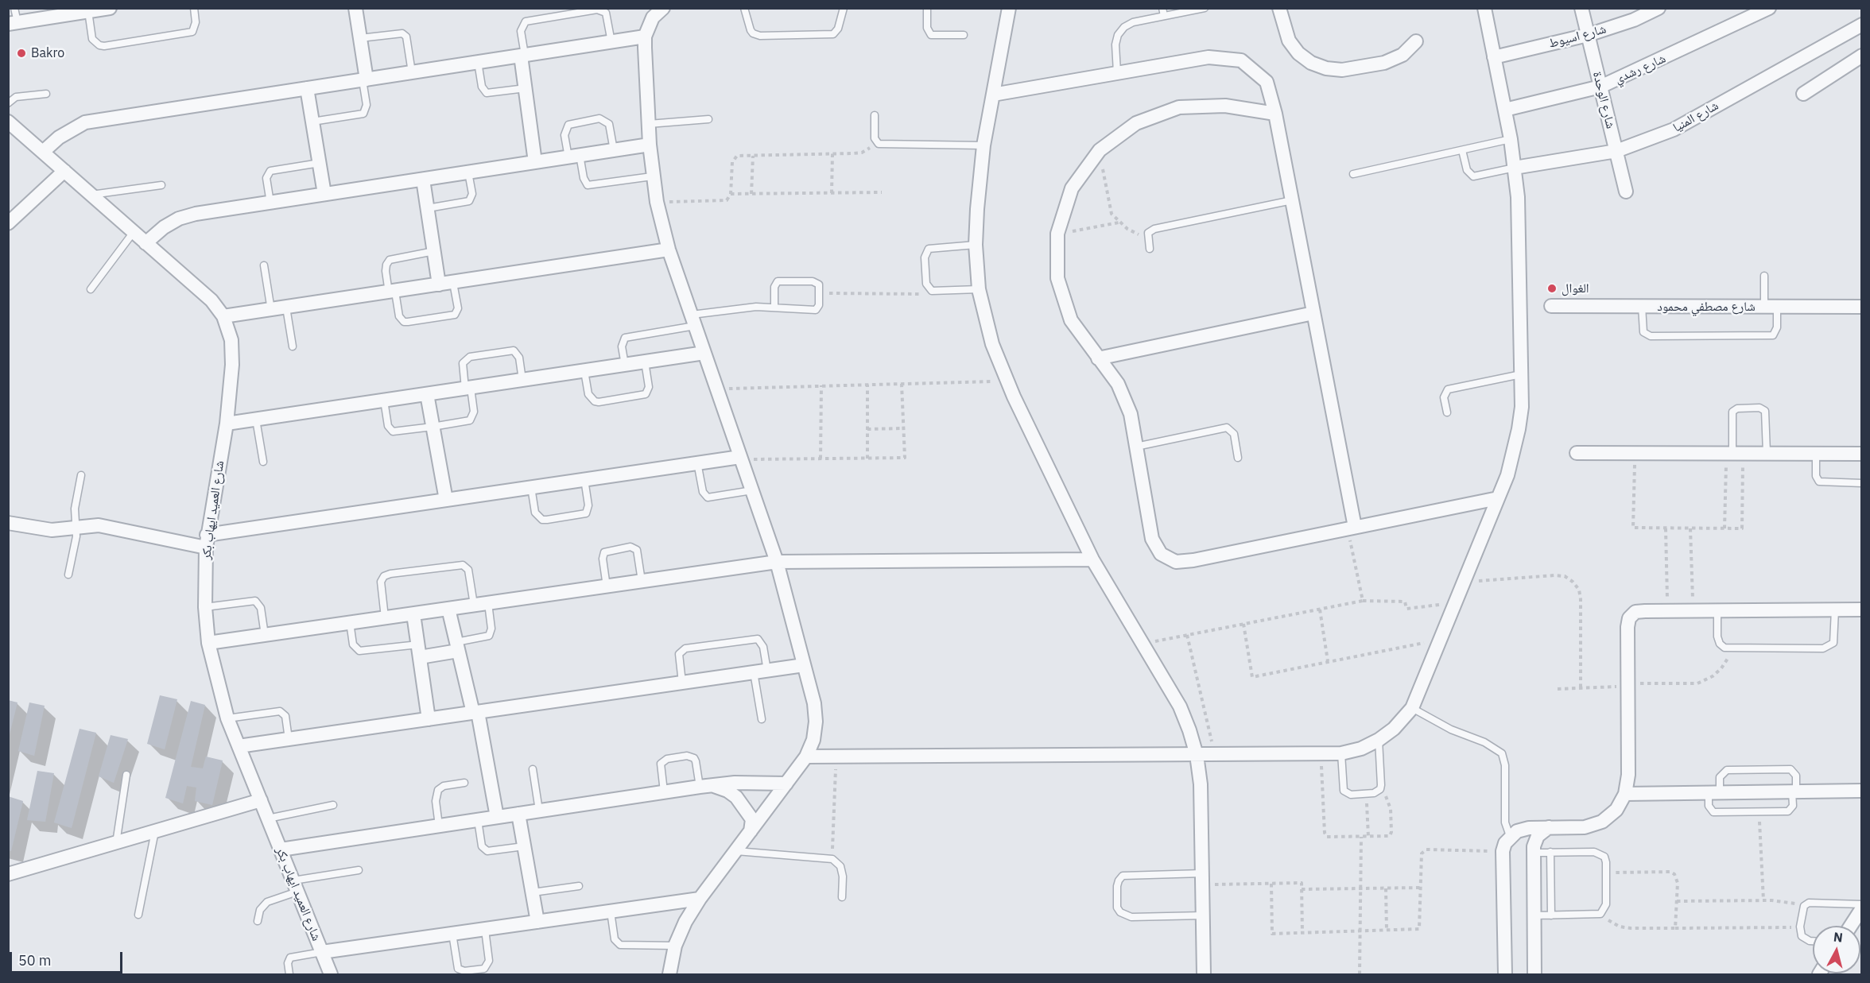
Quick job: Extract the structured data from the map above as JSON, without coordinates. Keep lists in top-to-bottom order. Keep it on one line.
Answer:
{"streets":{"street":["شارع اسيوط","شارع رشدي","شارع الوحدة","شارع المنيا","شارع مصطفي محمود","شارع العميد ايهاب بكر"]},"crossings":[["شارع اسيوط","شارع الوحدة"],["شارع رشدي","شارع الوحدة"],["شارع الوحدة","شارع المنيا"]],"places":["Bakro","الغوال"],"scale_bar":"50 m","north":"top"}
